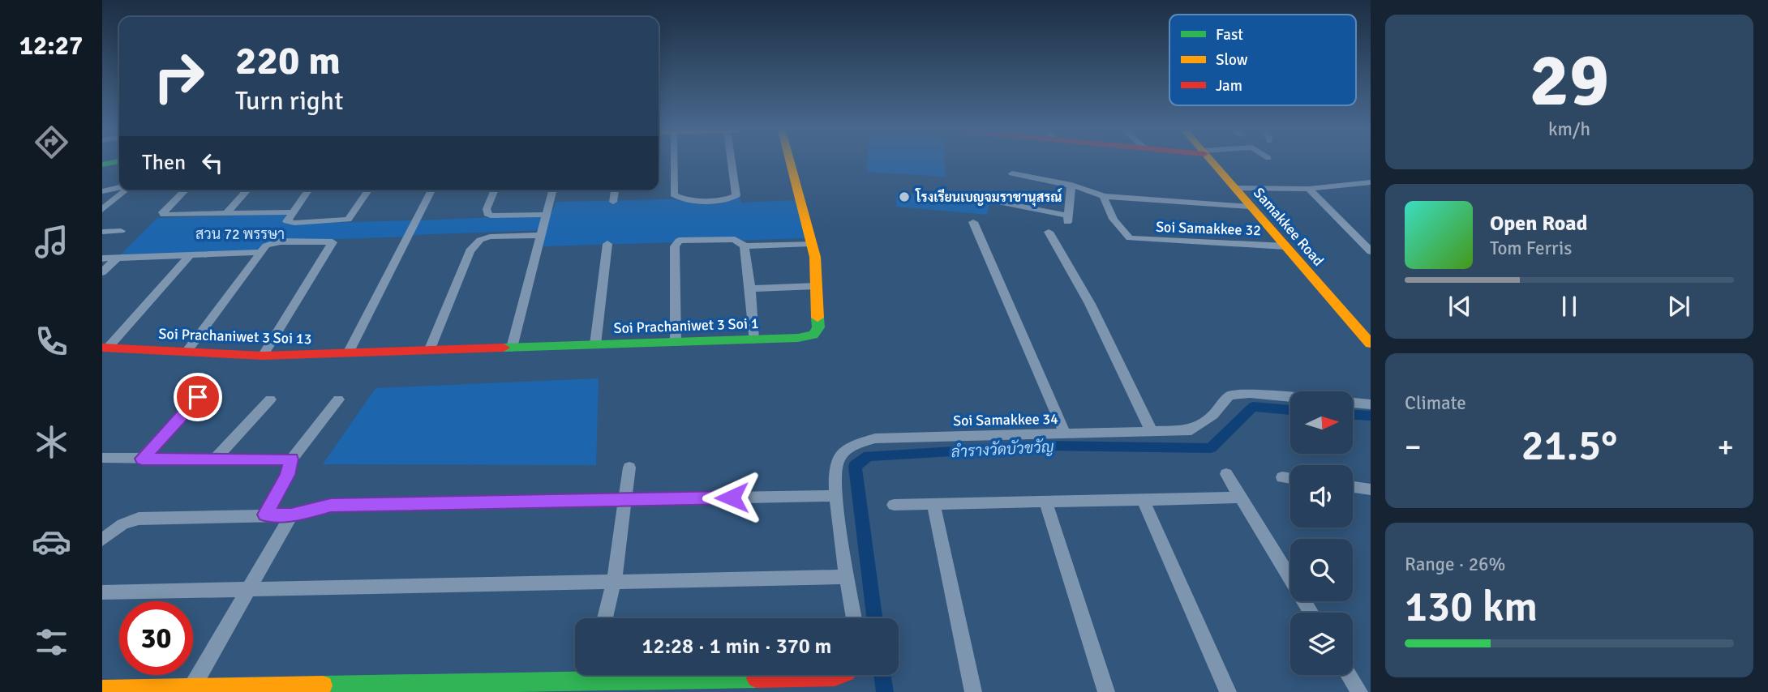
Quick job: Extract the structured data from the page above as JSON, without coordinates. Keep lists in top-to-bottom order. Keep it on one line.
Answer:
{"streets":{"street":["Samakkee Road","Soi Samakkee 32","Soi Prachaniwet 3 Soi 1","Soi Prachaniwet 3 Soi 13","Soi Samakkee 34"]},"crossings":[["Samakkee Road","Soi Samakkee 32"],["Soi Prachaniwet 3 Soi 1","Soi Prachaniwet 3 Soi 13"]],"water":["ลำรางวัดบัวขวัญ"],"parks":["สวน 72 พรรษา"],"places":["โรงเรียนเบญจมราชานุสรณ์"],"legend":["Fast","Slow","Jam"],"north":"right","page":{"tabs":"12:27","tile":[["29","km/h"],"Climate",["Range · 26%","130 km"]],"turn":["220 m","Turn right"],"then":"Then","song":["Open Road","Tom Ferris"],"heat":["−","21.5°","+"],"limit":"30","trip":"12:28 · 1 min · 370 m"}}
